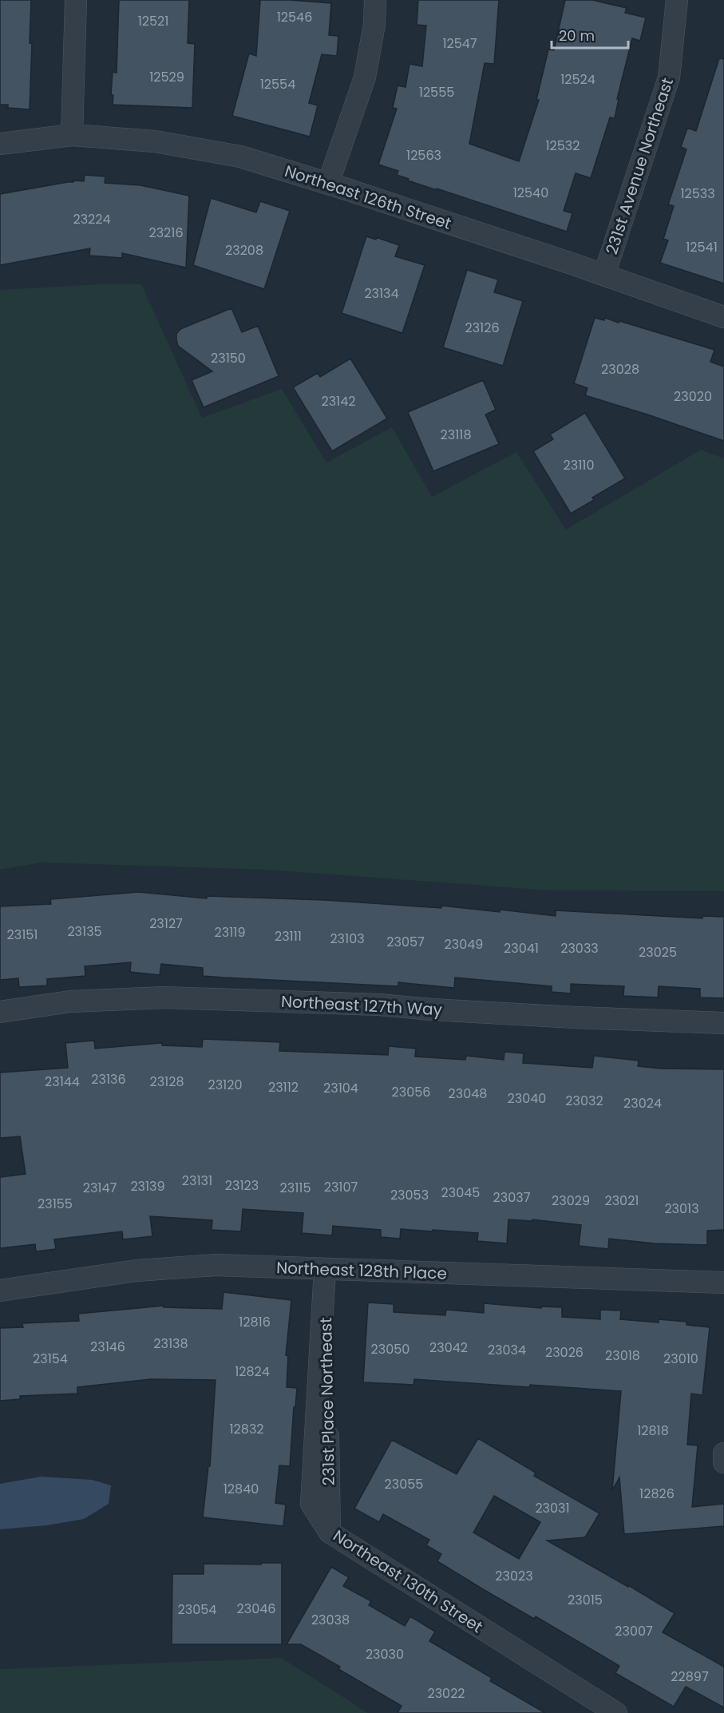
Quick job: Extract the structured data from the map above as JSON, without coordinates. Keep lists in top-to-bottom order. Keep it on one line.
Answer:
{"streets":{"street":["231st Avenue Northeast","Northeast 126th Street","Northeast 127th Way","Northeast 128th Place","231st Place Northeast","Northeast 130th Street"]},"crossings":[["231st Avenue Northeast","Northeast 126th Street"],["Northeast 128th Place","231st Place Northeast"],["231st Place Northeast","Northeast 130th Street"]],"house_numbers":["12546","12521","12547","12529","12524","12554","12555","12532","12563","12540","12533","23224","23216","12541","23208","23134","23126","23150","23028","23020","23142","23118","23110","23127","23135","23119","23151","23111","23103","23057","23049","23041","23033","23025","23136","23144","23128","23120","23112","23104","23056","23048","23040","23032","23024","23131","23123","23139","23107","23147","23115","23045","23053","23037","23029","23021","23155","23013","12816","23138","23146","23042","23050","23034","23026","23018","23154","23010","12824","12832","12818","23055","12840","12826","23031","23023","23015","23046","23054","23038","23007","23030","22897","23022"],"scale_bar":"20 m"}
